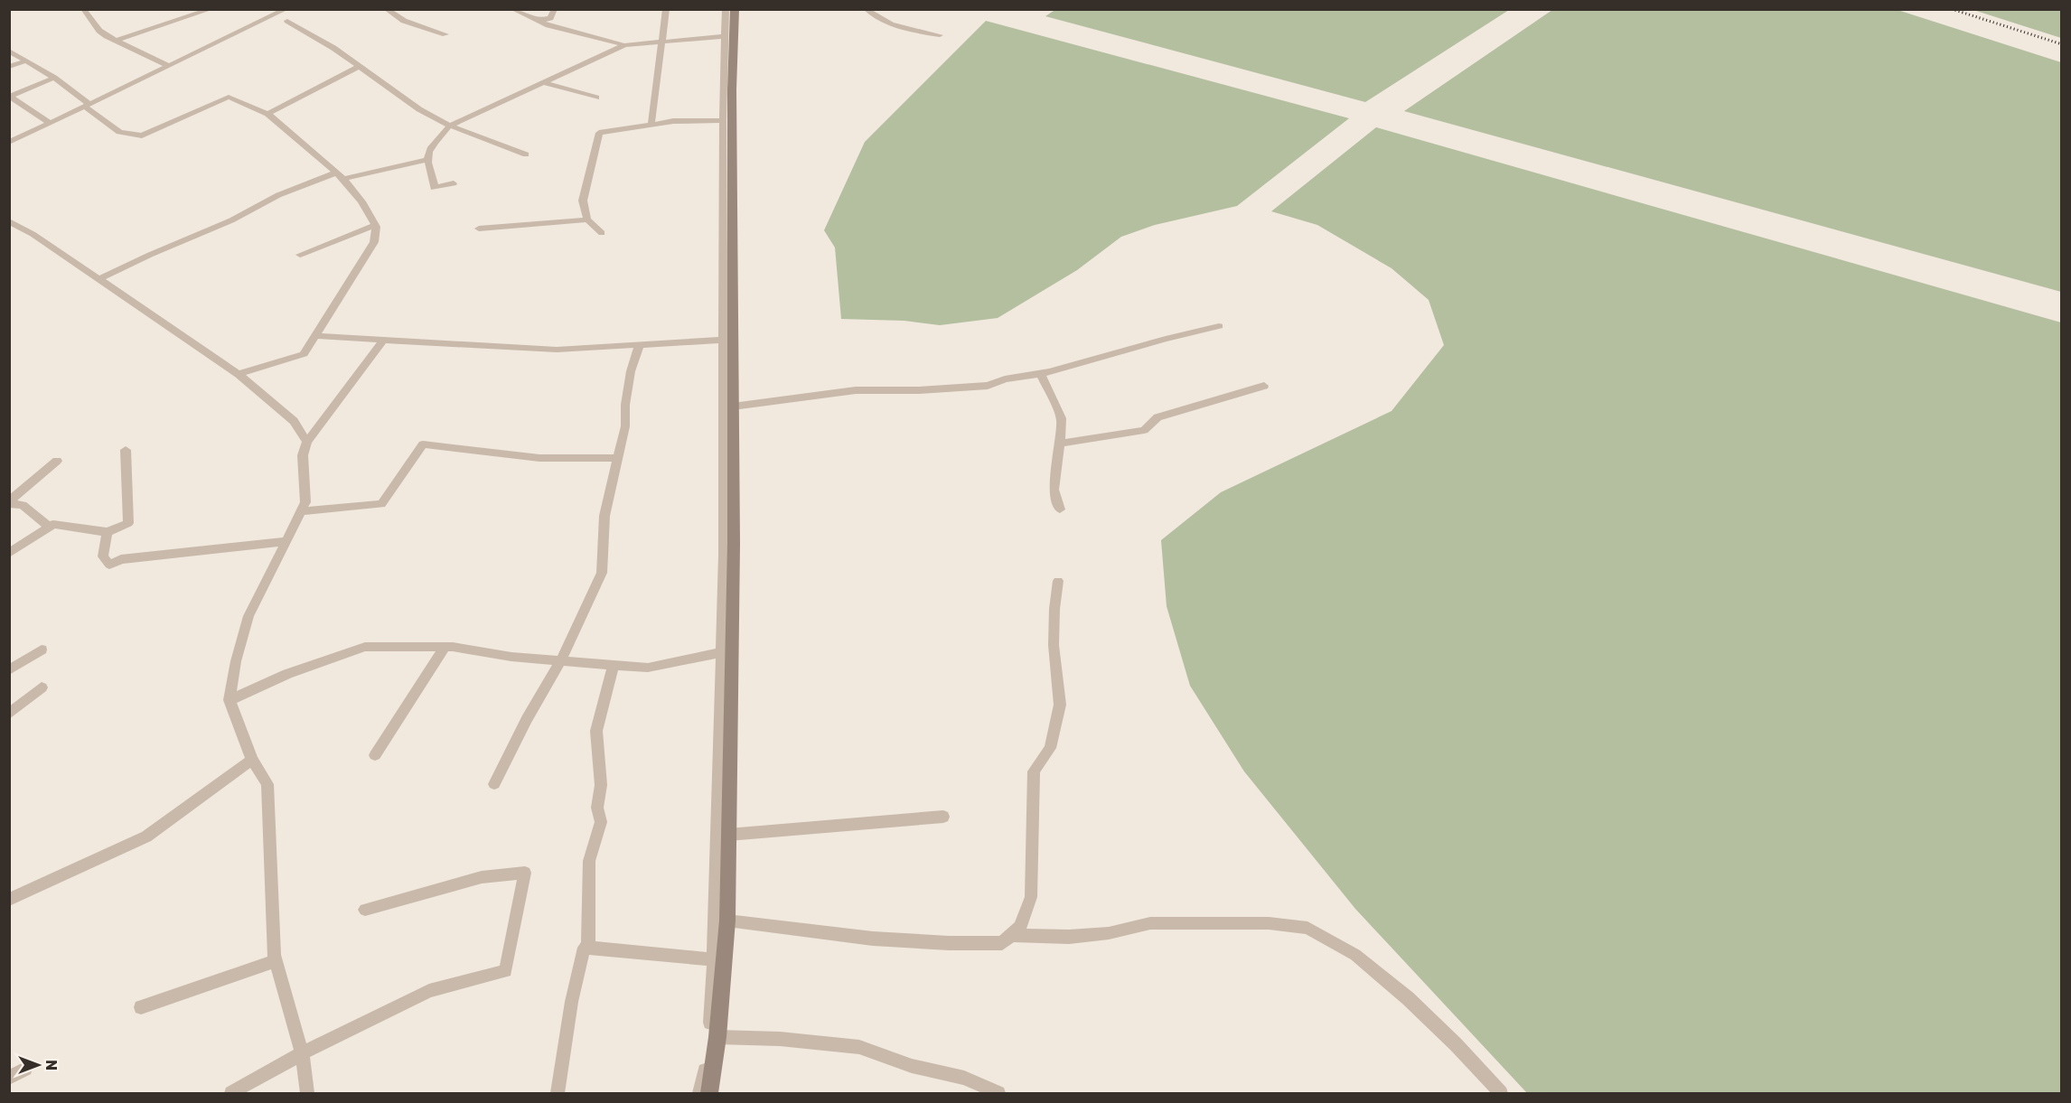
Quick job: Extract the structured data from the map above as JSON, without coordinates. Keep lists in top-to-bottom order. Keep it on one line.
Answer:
{"north":"right"}
